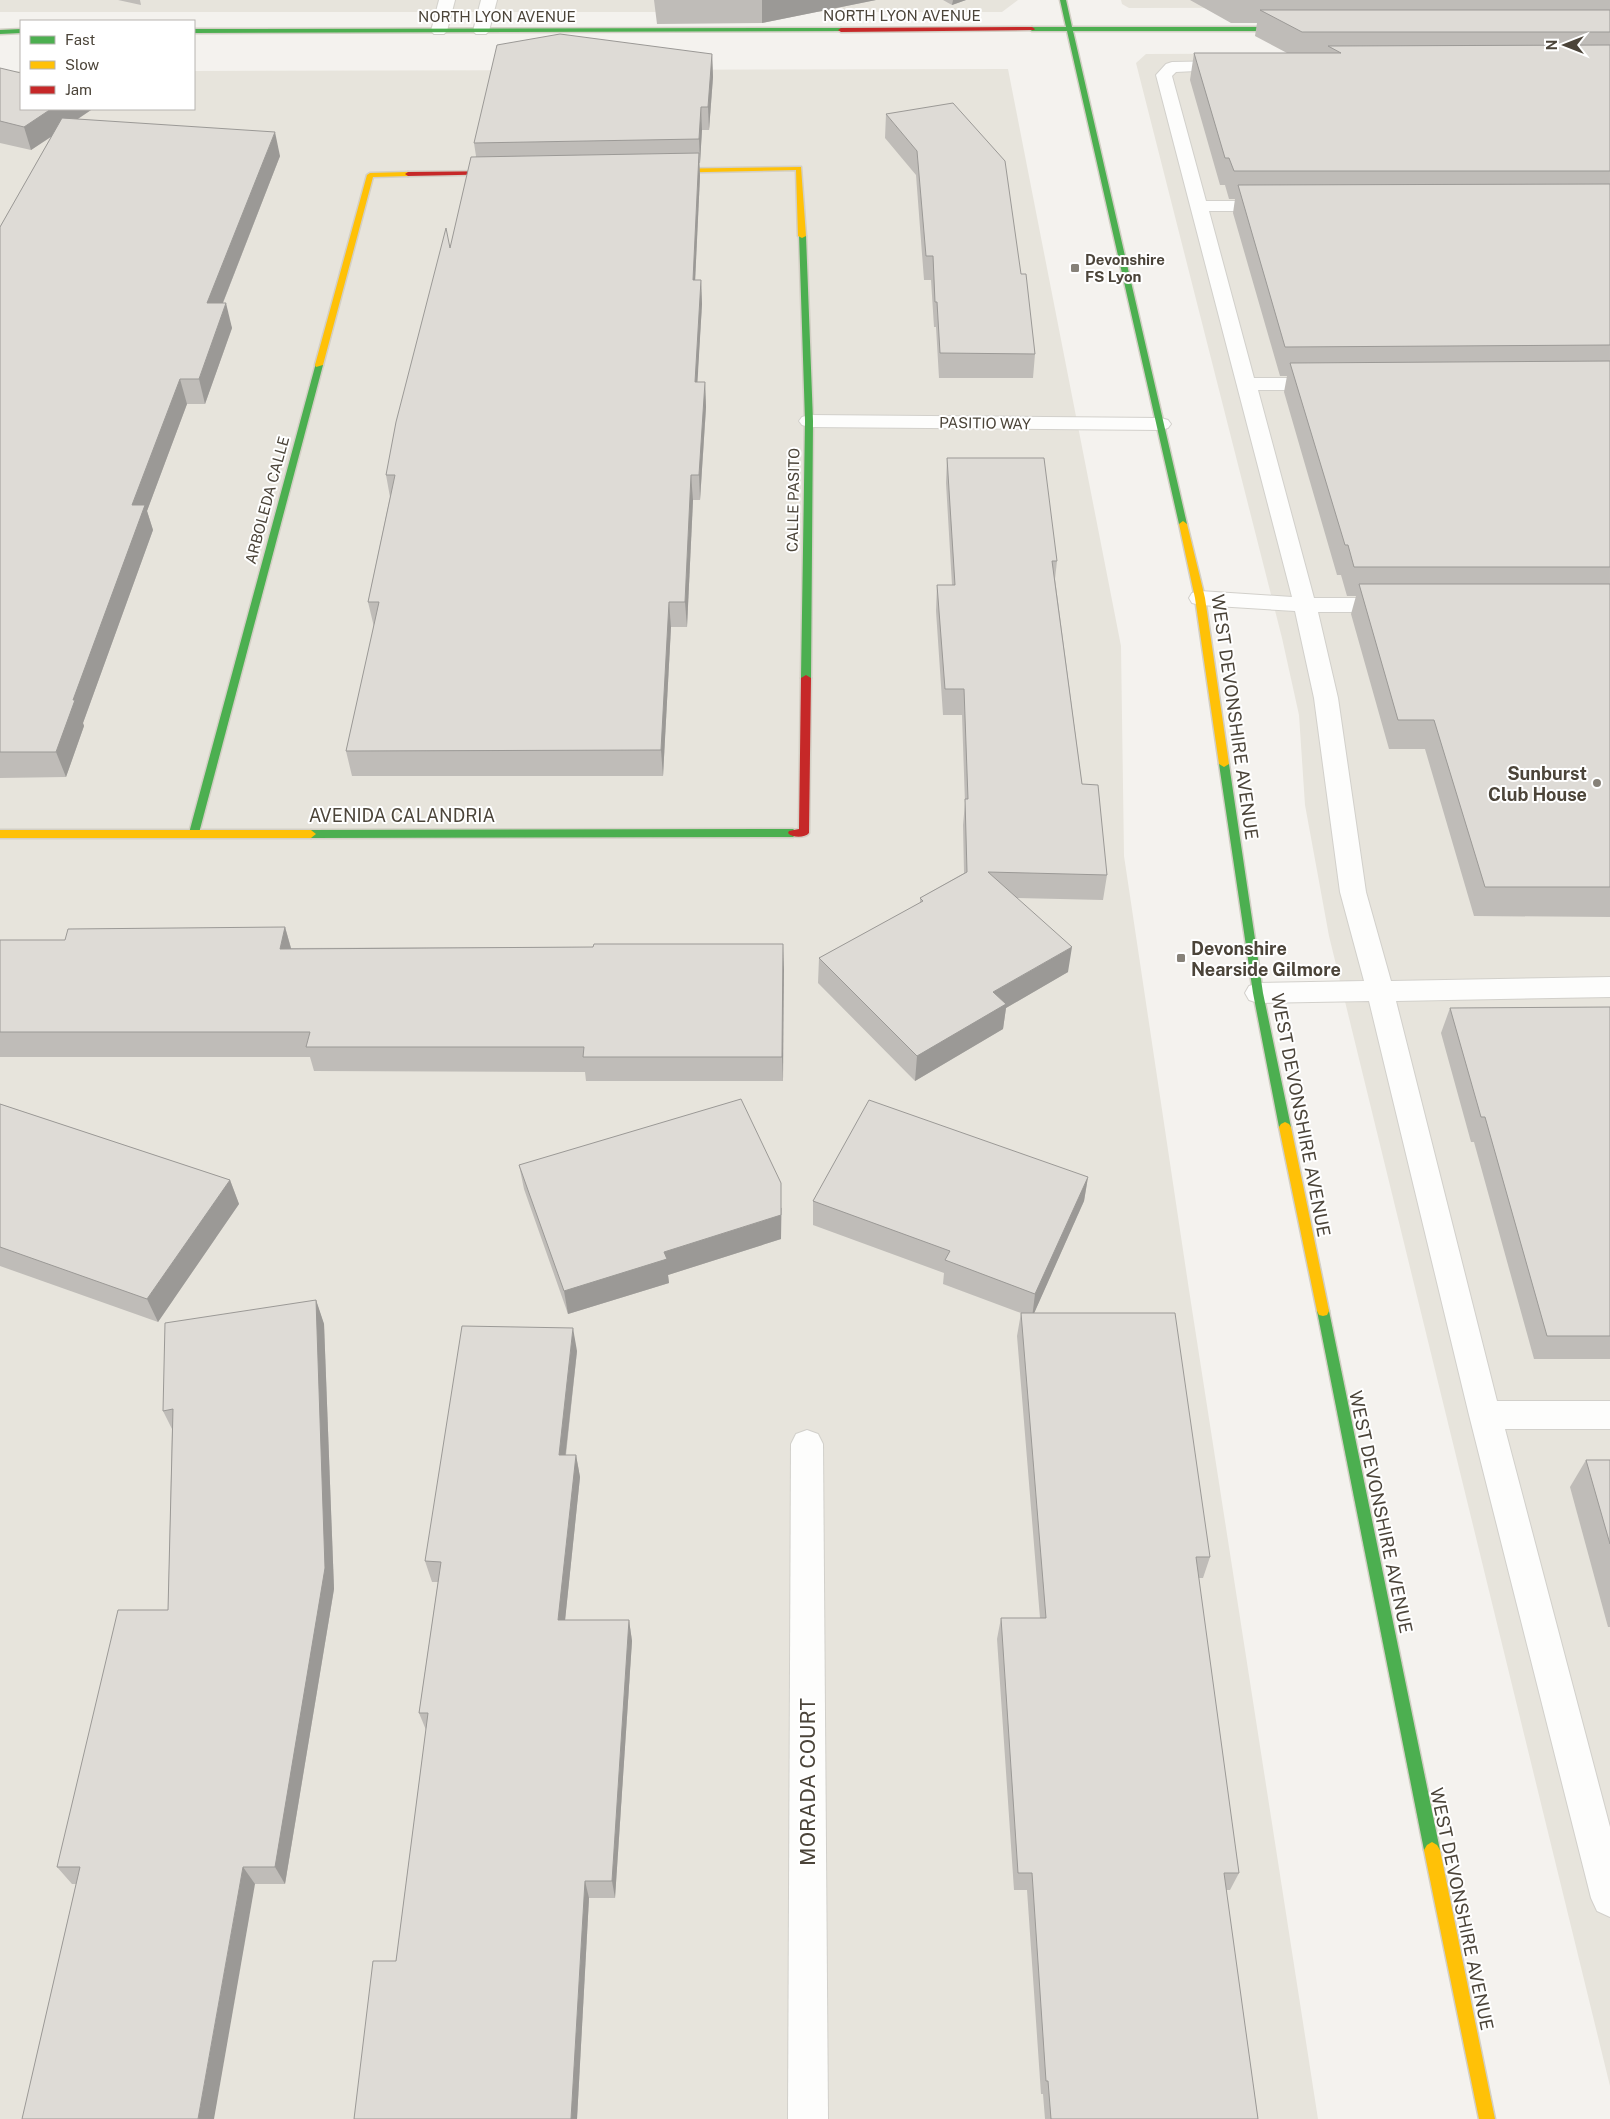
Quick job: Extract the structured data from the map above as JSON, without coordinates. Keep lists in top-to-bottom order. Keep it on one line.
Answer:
{"streets":{"street":["NORTH LYON AVENUE","PASITIO WAY","ARBOLEDA CALLE","CALLE PASITO","WEST DEVONSHIRE AVENUE","AVENIDA CALANDRIA","MORADA COURT"]},"crossings":[["NORTH LYON AVENUE","WEST DEVONSHIRE AVENUE"],["PASITIO WAY","CALLE PASITO"],["PASITIO WAY","WEST DEVONSHIRE AVENUE"],["ARBOLEDA CALLE","AVENIDA CALANDRIA"],["CALLE PASITO","AVENIDA CALANDRIA"]],"places":{"transit":["Devonshire FS Lyon","Devonshire Nearside Gilmore"],"other":["Sunburst Club House"]},"legend":["Fast","Slow","Jam"],"north":"left"}
